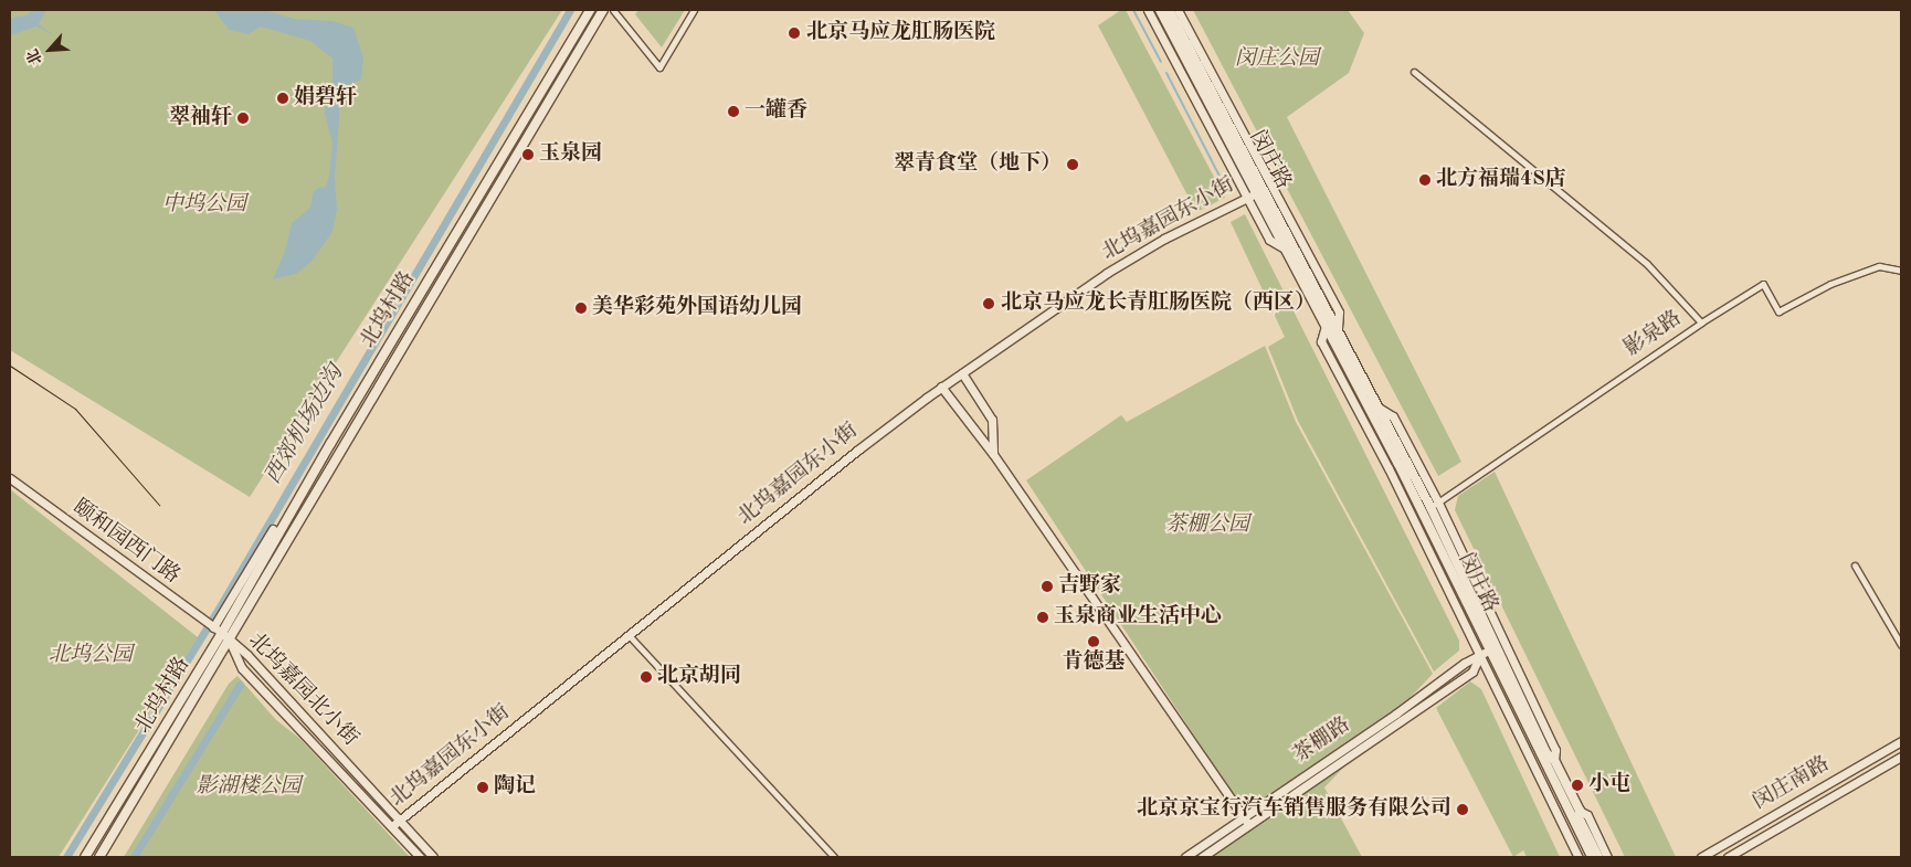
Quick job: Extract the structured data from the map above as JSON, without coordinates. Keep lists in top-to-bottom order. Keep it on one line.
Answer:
{"streets":{"main road":["闵庄路","北坞村路"],"street":["北坞嘉园东小街","影泉路","颐和园西门路","北坞嘉园北小街","茶棚路","闵庄南路"]},"crossings":[["闵庄路","北坞嘉园东小街"],["闵庄路","影泉路"],["闵庄路","茶棚路"],["北坞嘉园东小街","北坞嘉园北小街"],["北坞村路","颐和园西门路"],["北坞村路","北坞嘉园北小街"],["颐和园西门路","北坞嘉园北小街"]],"water":["西郊机场边沟"],"parks":["闵庄公园","中坞公园","茶棚公园","北坞公园","影湖楼公园"],"places":["北京马应龙肛肠医院","娟碧轩","一罐香","翠袖轩","玉泉园","翠青食堂（地下）","北方福瑞4S店","北京马应龙长青肛肠医院（西区）","美华彩苑外国语幼儿园","吉野家","玉泉商业生活中心","肯德基","北京胡同","小屯","陶记","北京京宝行汽车销售服务有限公司"],"north":"bottom left"}
